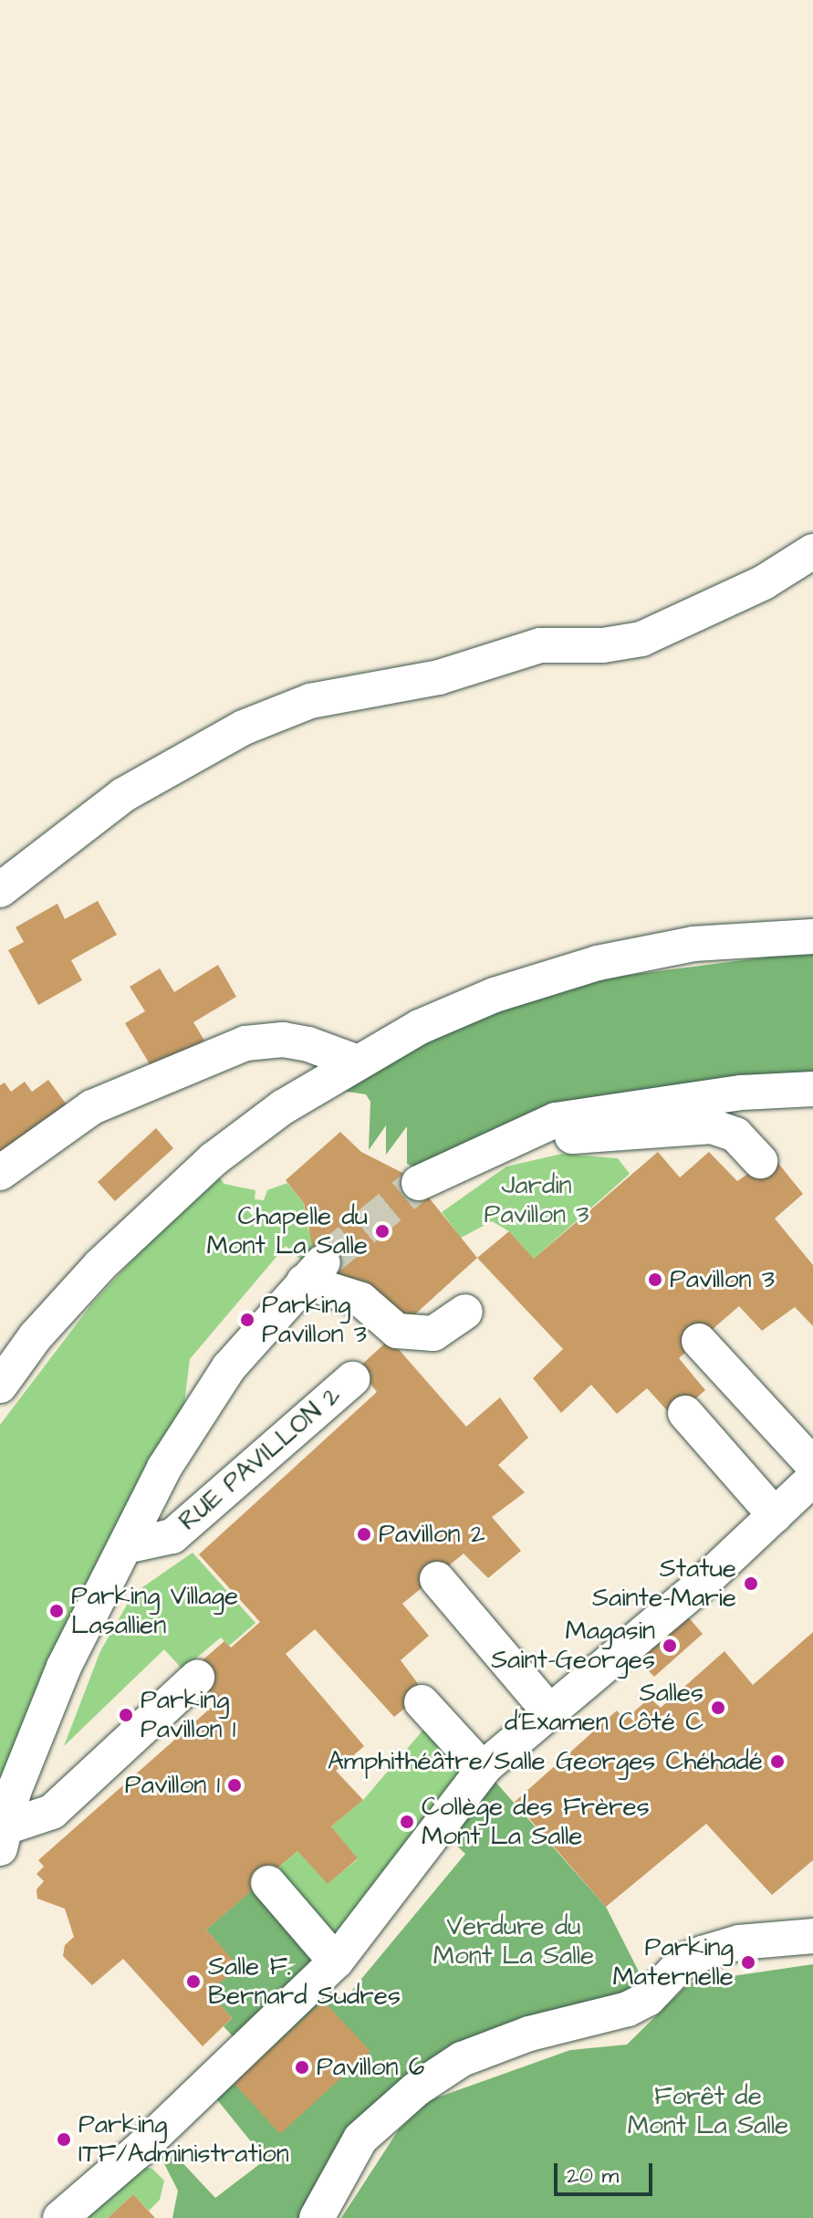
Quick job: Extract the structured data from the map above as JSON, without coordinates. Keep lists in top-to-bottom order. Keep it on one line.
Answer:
{"streets":{"street":["RUE PAVILLON 2"]},"parks":["Jardin Pavillon 3","Verdure du Mont La Salle","Forêt de Mont La Salle"],"places":["Chapelle du Mont La Salle","Pavillon 3","Parking Pavillon 3","Pavillon 2","Statue Sainte-Marie","Parking Village Lasallien","Magasin Saint-Georges","Salles d’Examen Côté C","Parking Pavillon 1","Amphithéâtre/Salle Georges Chéhadé","Pavillon 1","Collège des Frères Mont La Salle","Parking Maternelle","Salle F. Bernard Sudres","Pavillon 6","Parking ITF/Administration"],"scale_bar":"20 m"}
